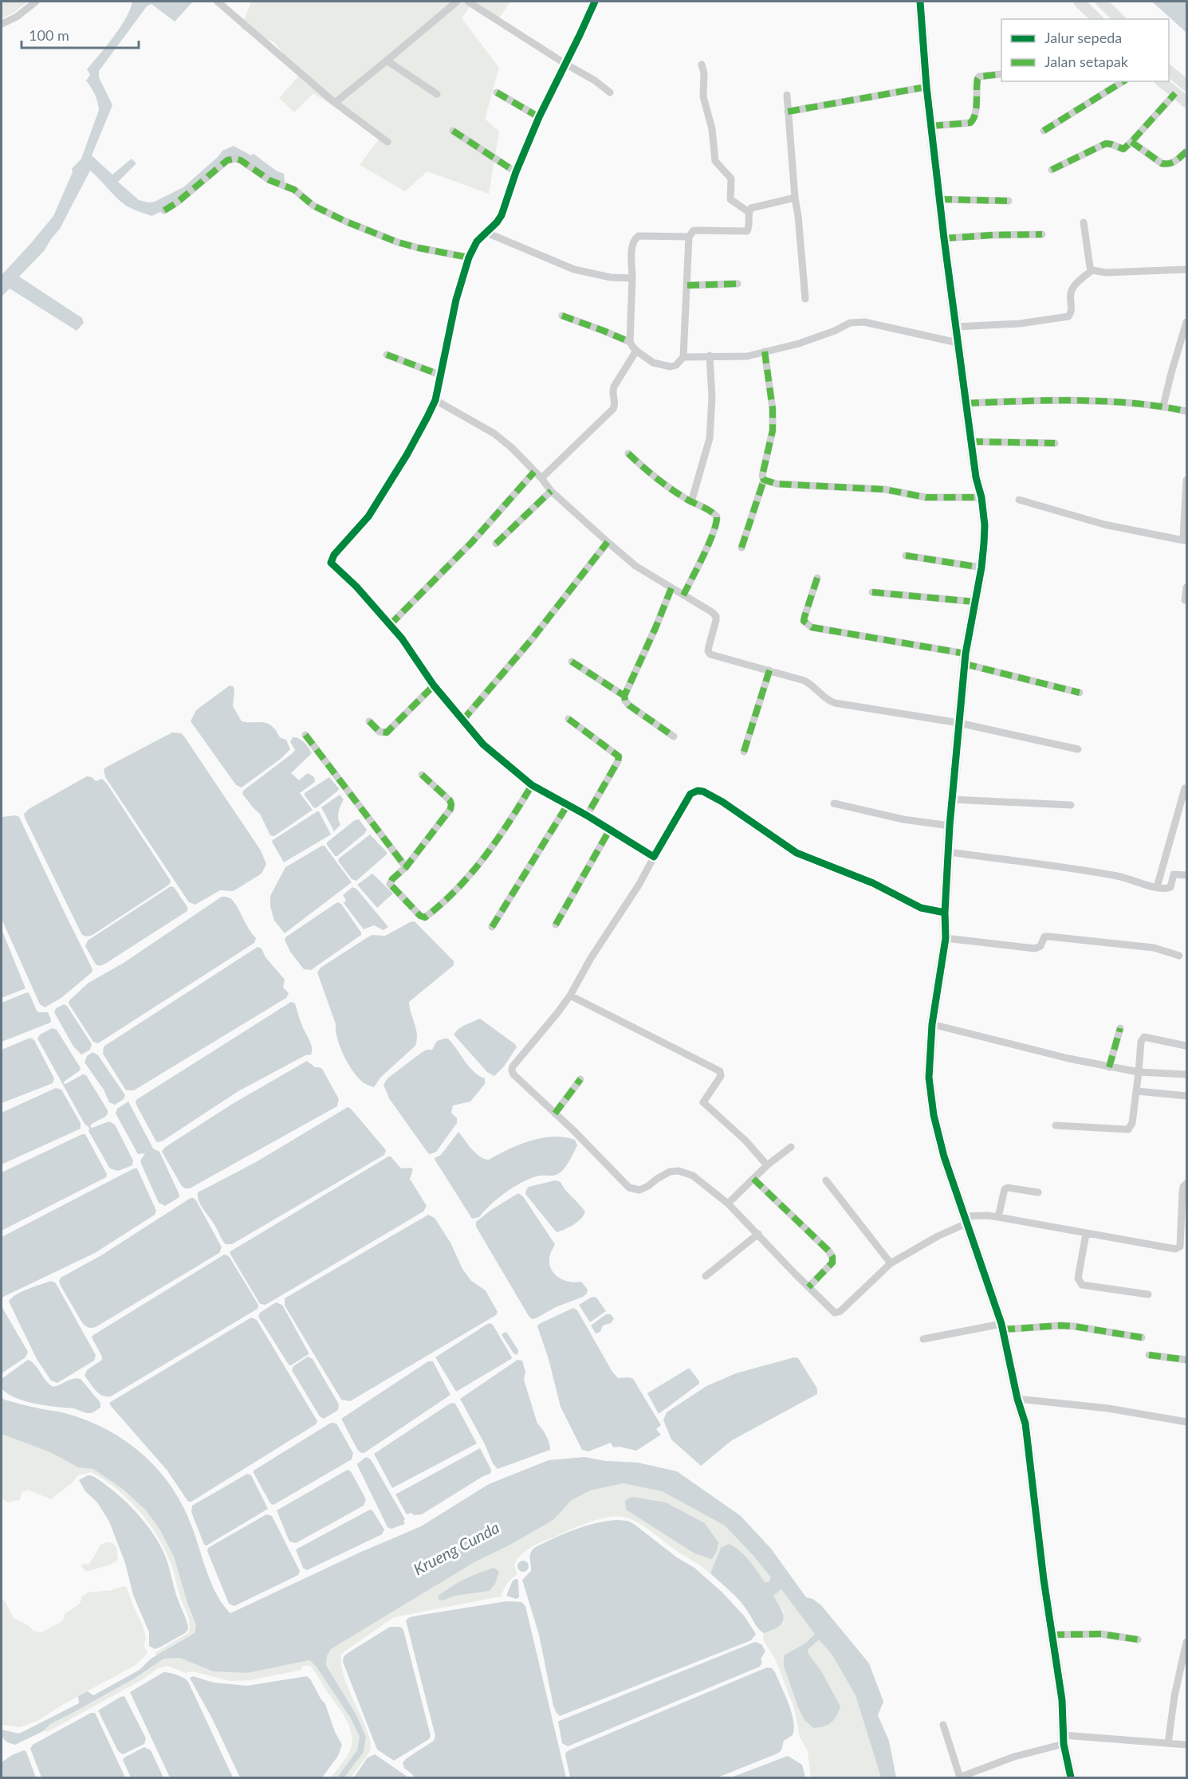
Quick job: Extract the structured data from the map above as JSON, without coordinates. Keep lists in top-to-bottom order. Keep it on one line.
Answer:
{"water":["Krueng Cunda"],"legend":["Jalur sepeda","Jalan setapak"],"scale_bar":"100 m"}
